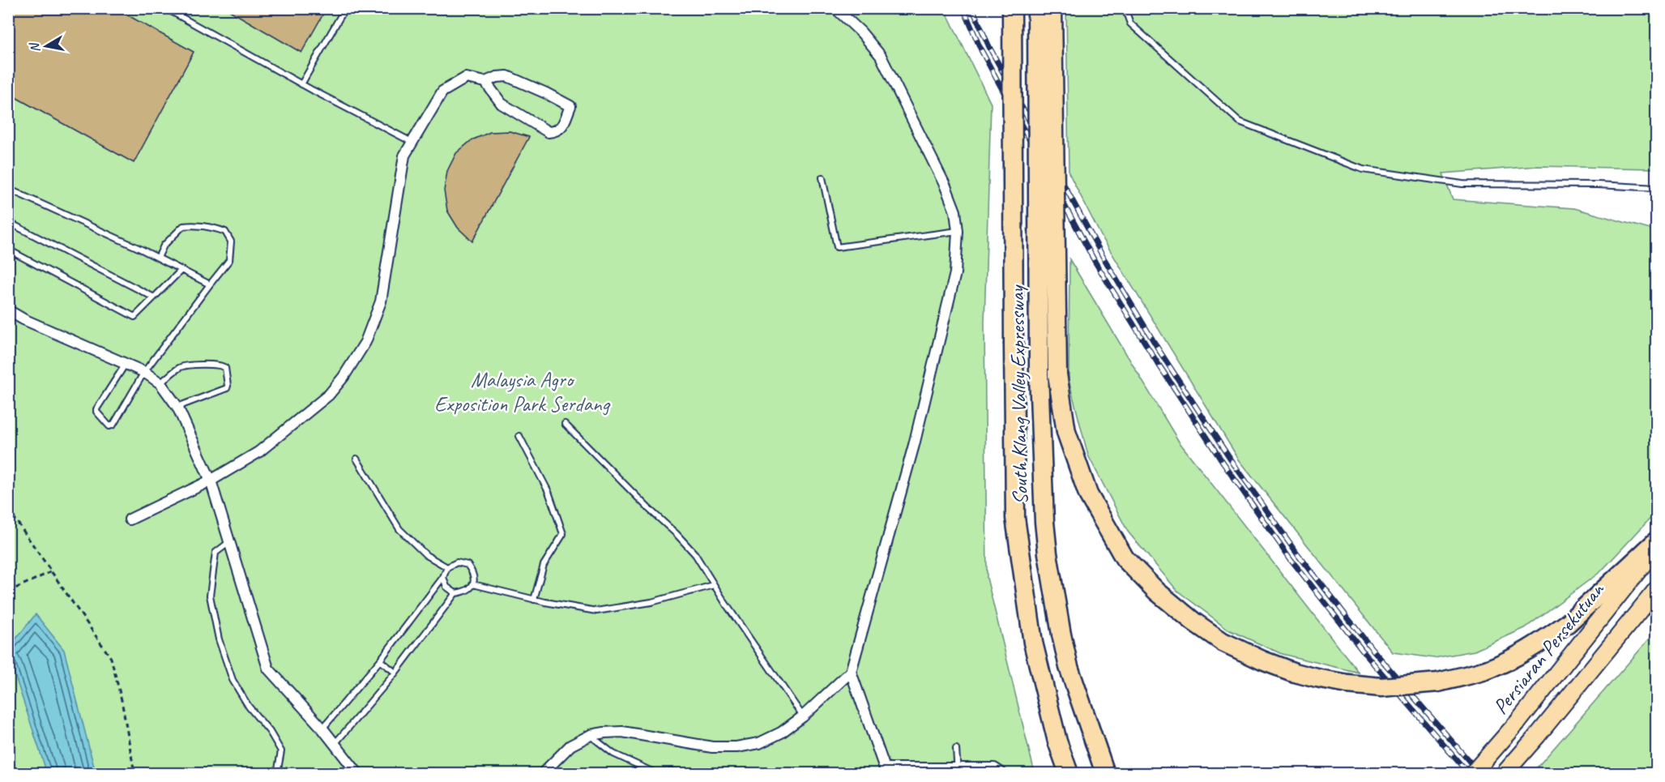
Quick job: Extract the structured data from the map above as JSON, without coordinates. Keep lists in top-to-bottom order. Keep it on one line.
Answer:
{"streets":{"highway":["South Klang Valley Expressway"],"main road":["Persiaran Persekutuan"]},"parks":["Malaysia Agro Exposition Park Serdang"],"north":"left"}
